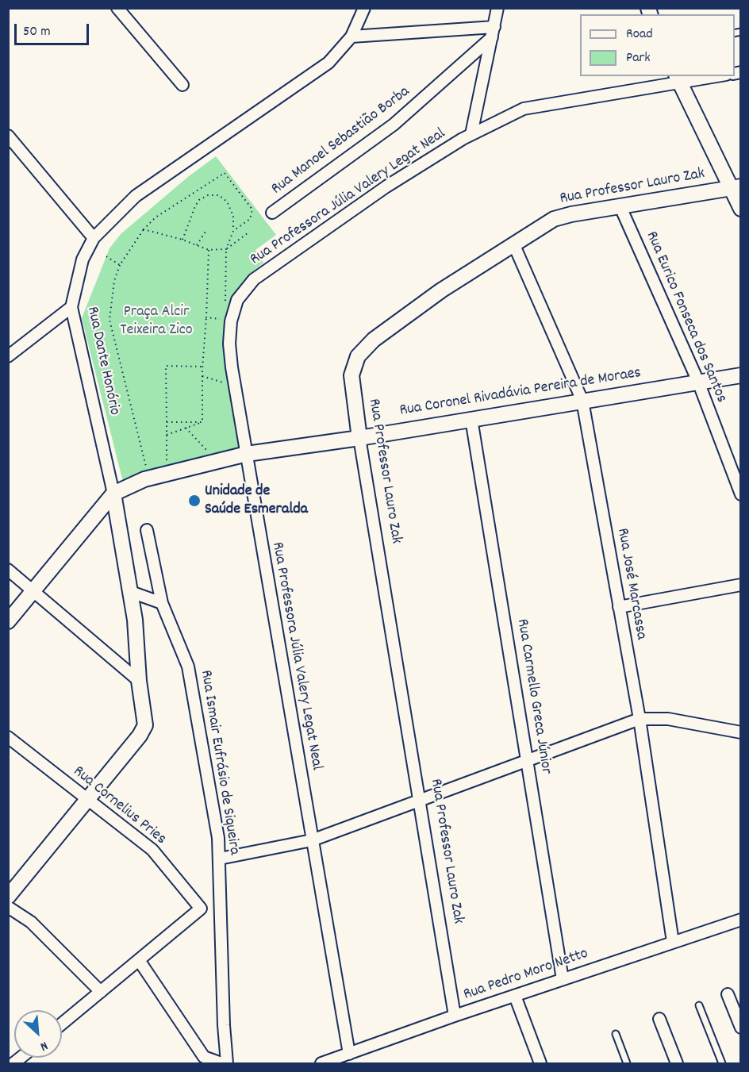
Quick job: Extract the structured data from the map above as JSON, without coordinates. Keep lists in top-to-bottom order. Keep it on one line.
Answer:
{"streets":{"street":["Rua Manoel Sebastião Borba","Rua Professor Lauro Zak","Rua Professora Júlia Valery Legat Neal","Rua Eurico Fonseca dos Santos","Rua Dante Honório","Rua Coronel Rivadávia Pereira de Moraes","Rua José Marcassa","Rua Carmello Greca Júnior","Rua Ismair Eufrásio de Siqueira","Rua Cornelius Pries","Rua Pedro Moro Netto"]},"crossings":[["Rua Professor Lauro Zak","Rua Eurico Fonseca dos Santos"],["Rua Professor Lauro Zak","Rua Coronel Rivadávia Pereira de Moraes"],["Rua Professor Lauro Zak","Rua José Marcassa"],["Rua Professor Lauro Zak","Rua Pedro Moro Netto"],["Rua Professora Júlia Valery Legat Neal","Rua Coronel Rivadávia Pereira de Moraes"],["Rua Professora Júlia Valery Legat Neal","Rua Pedro Moro Netto"],["Rua Eurico Fonseca dos Santos","Rua Coronel Rivadávia Pereira de Moraes"],["Rua Dante Honório","Rua Coronel Rivadávia Pereira de Moraes"],["Rua Dante Honório","Rua Cornelius Pries"],["Rua Coronel Rivadávia Pereira de Moraes","Rua José Marcassa"],["Rua Coronel Rivadávia Pereira de Moraes","Rua Carmello Greca Júnior"],["Rua José Marcassa","Rua Pedro Moro Netto"],["Rua Carmello Greca Júnior","Rua Pedro Moro Netto"]],"parks":["Praça Alcir Teixeira Zico"],"places":["Unidade de Saúde Esmeralda"],"legend":["Road","Park"],"scale_bar":"50 m","north":"bottom right"}
